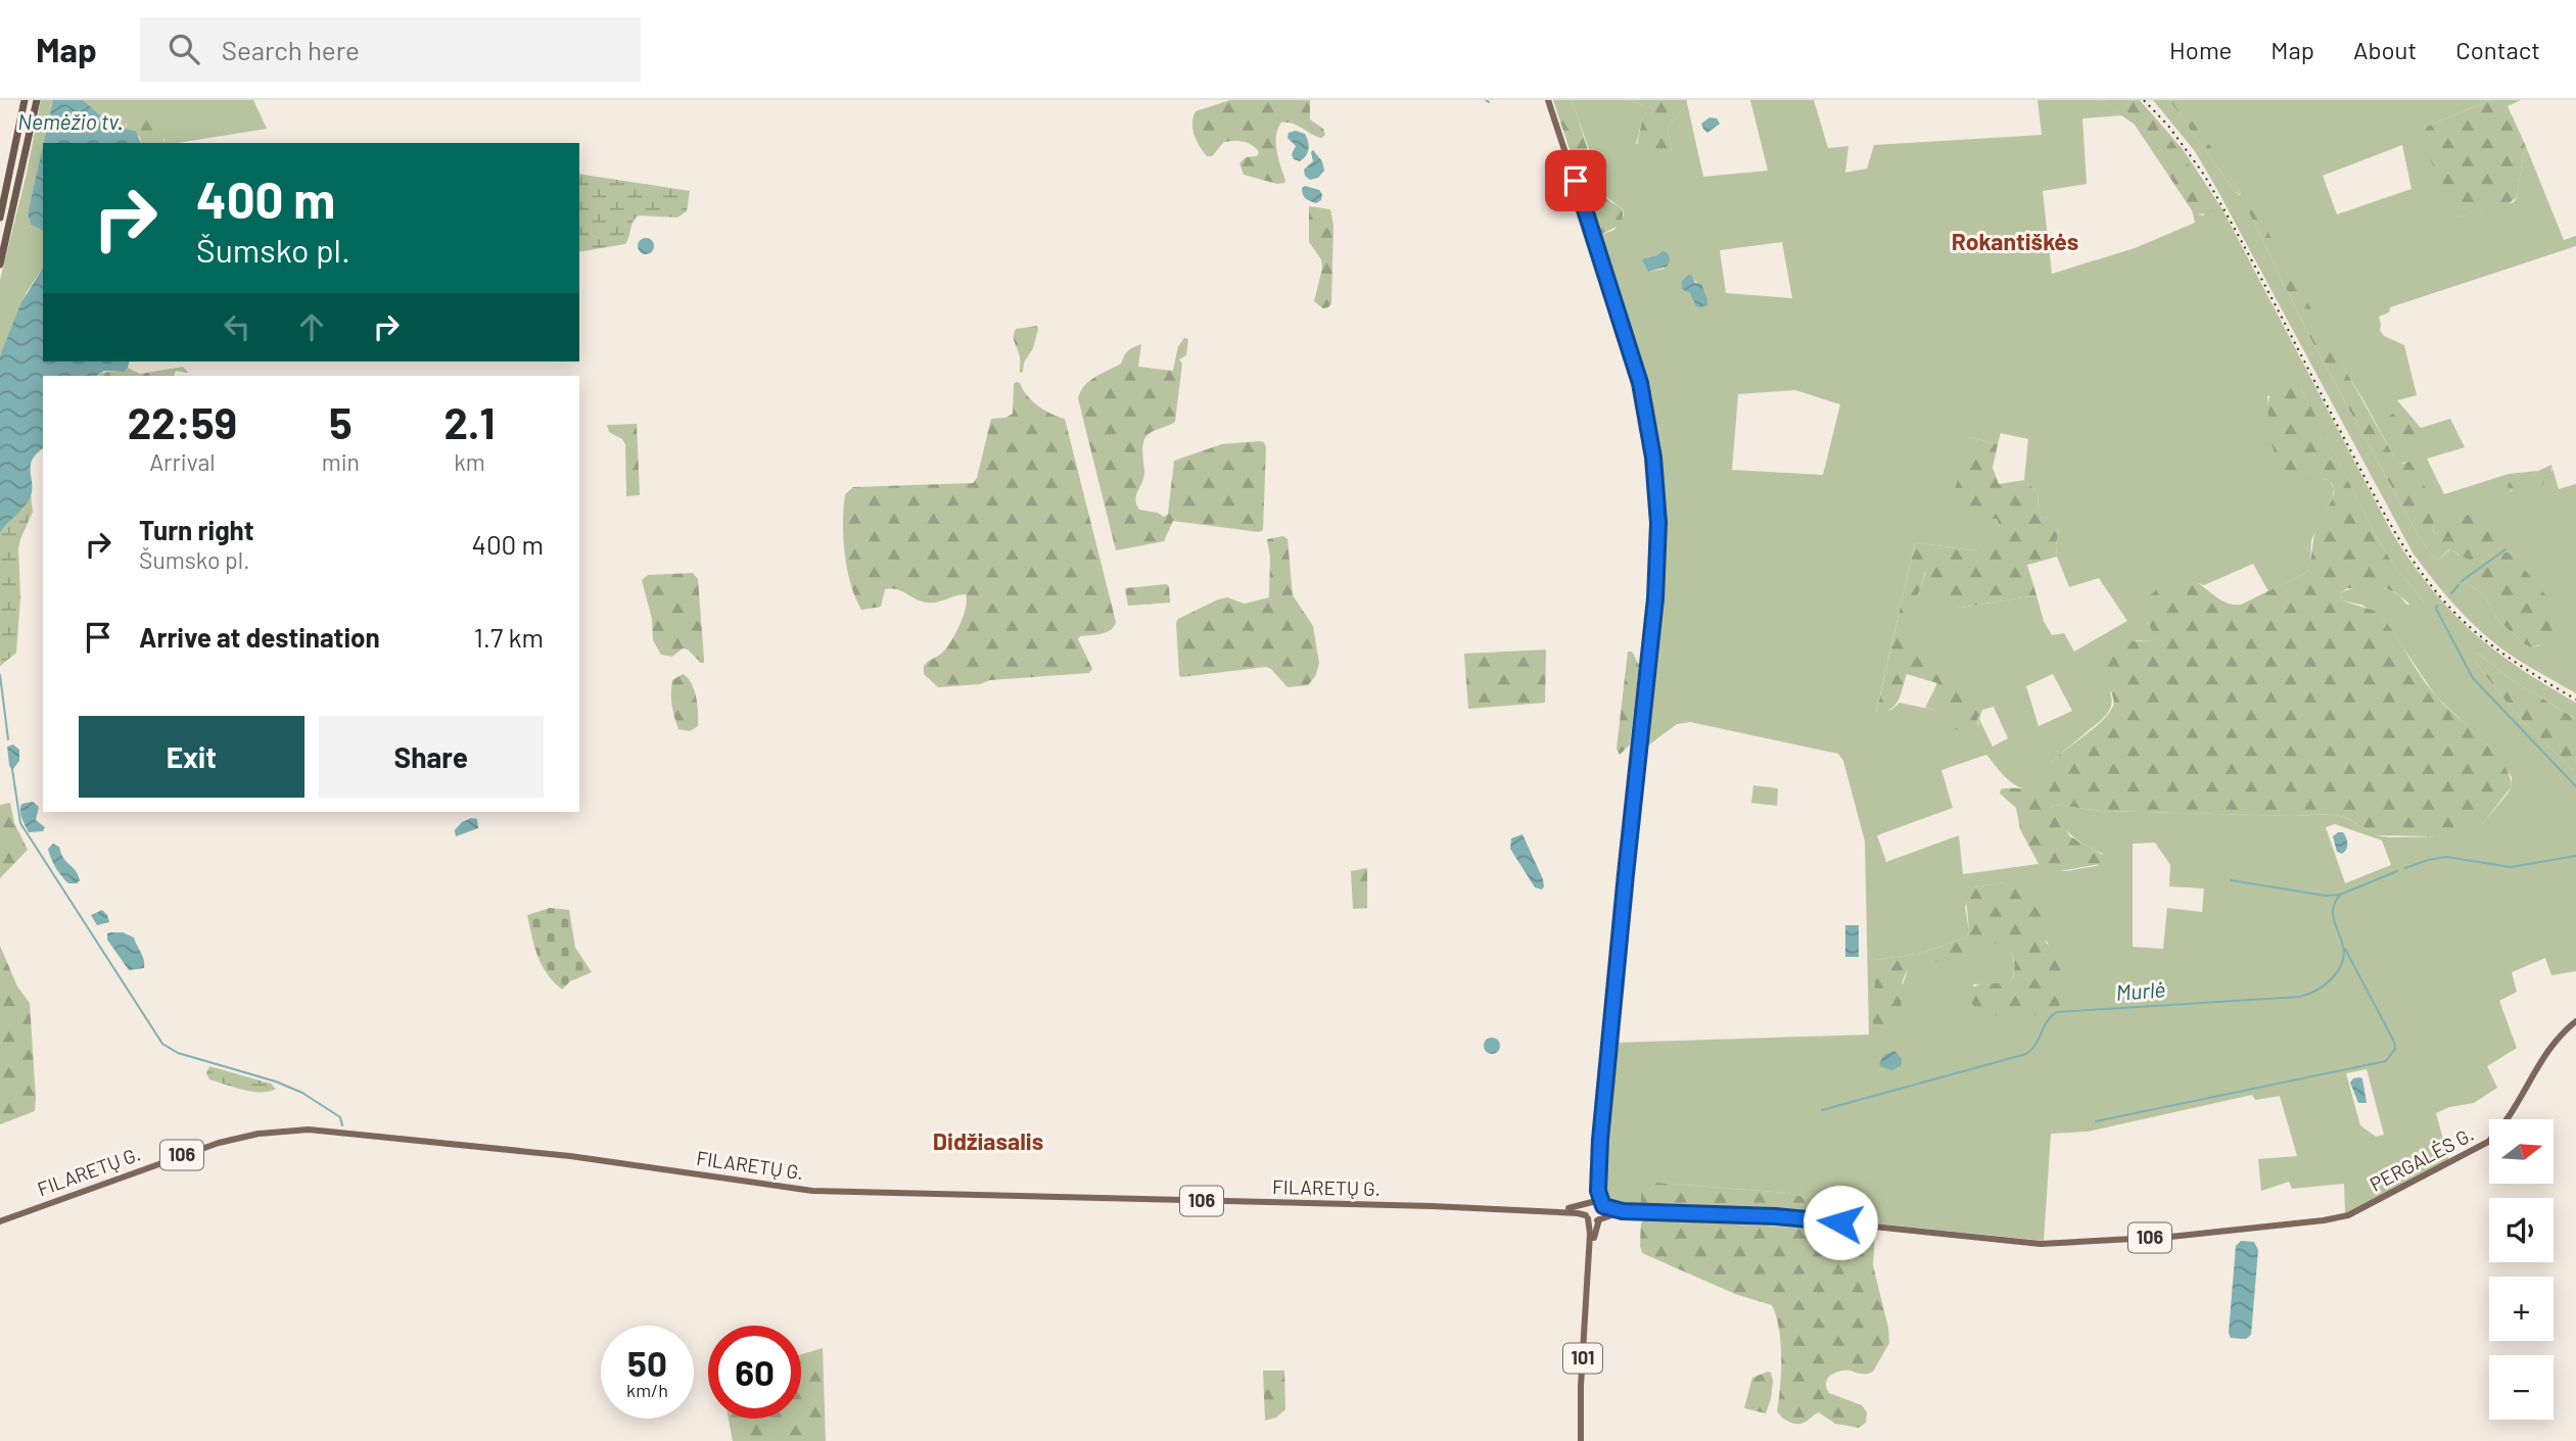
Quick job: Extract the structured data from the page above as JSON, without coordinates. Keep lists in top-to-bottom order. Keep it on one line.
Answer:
{"streets":{"main road":["106","PERGALĖS G.","FILARETŲ G.","101"]},"crossings":[["106","PERGALĖS G."],["106","FILARETŲ G."],["106","101"],["FILARETŲ G.","101"]],"districts":["Rokantiškės","Didžiasalis"],"water":["Nemėžio tv.","Murlė"],"north":"right","page":{"header":"Map","search":"Search here","nav":["Home","Map","About","Contact"],"turn":["400 m","Šumsko pl."],"eta":["22:59","Arrival","5","min","2.1","km"],"list":[{"name":"Turn right","note":"Šumsko pl.","value":"400 m"},{"name":"Arrive at destination","value":"1.7 km"}],"buttons":["Exit","Share"],"map_buttons":["+","−"],"speed":"50 km/h","limit":"60"}}
